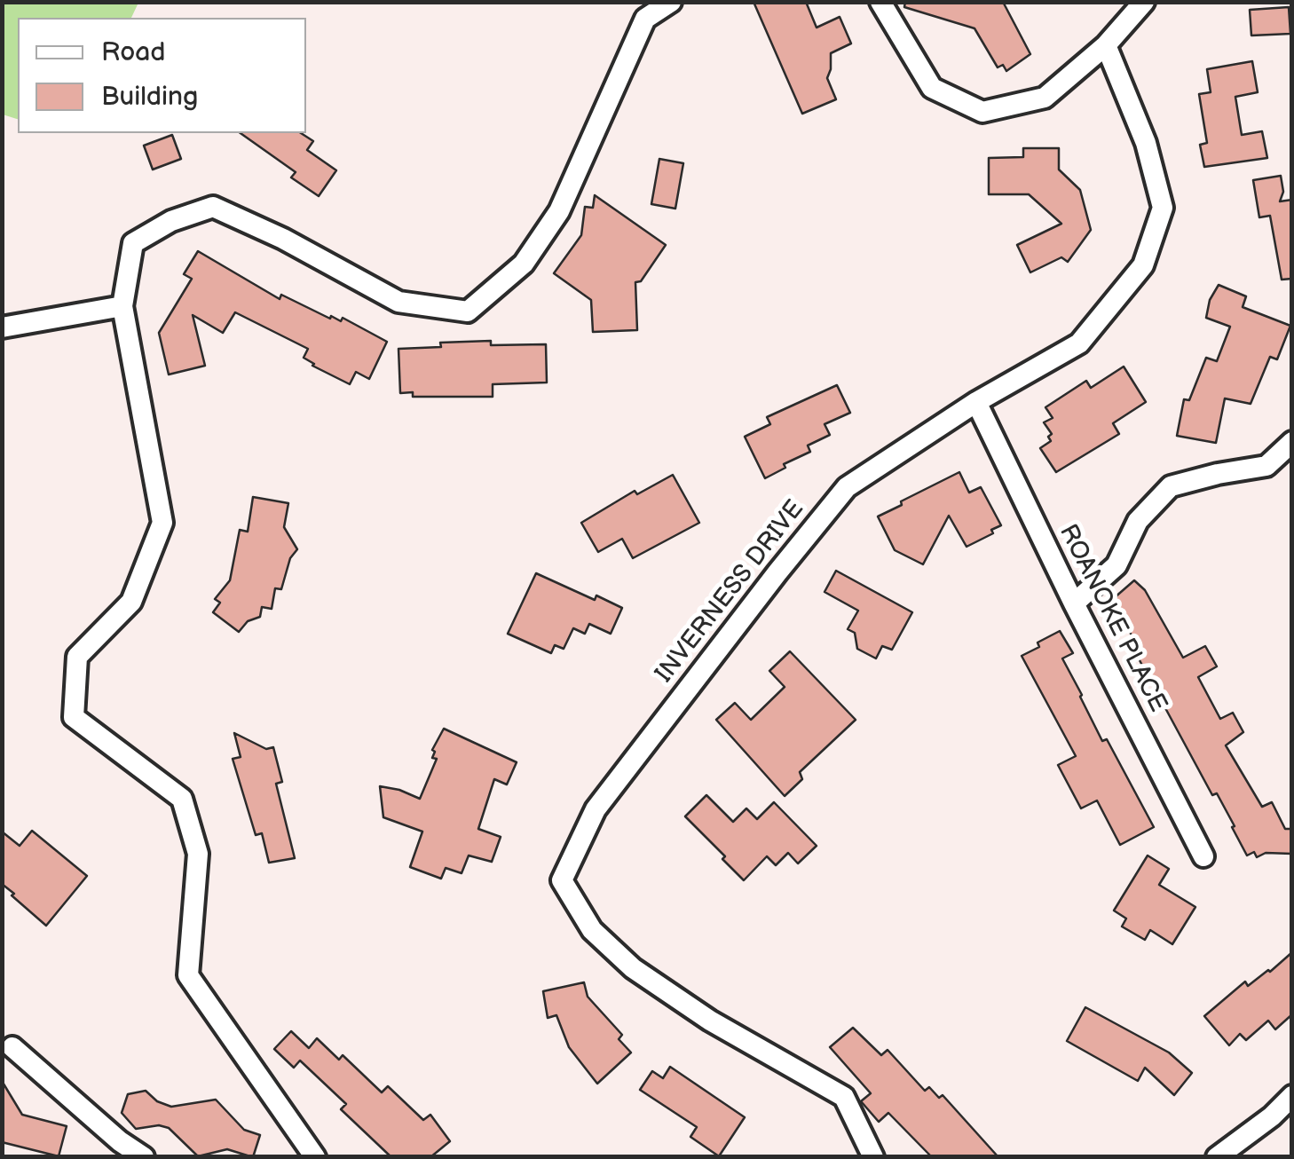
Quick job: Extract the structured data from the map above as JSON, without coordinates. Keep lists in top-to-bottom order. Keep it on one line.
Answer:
{"streets":{"street":["INVERNESS DRIVE","ROANOKE PLACE"]},"crossings":[["INVERNESS DRIVE","ROANOKE PLACE"]],"legend":["Road","Building"]}
